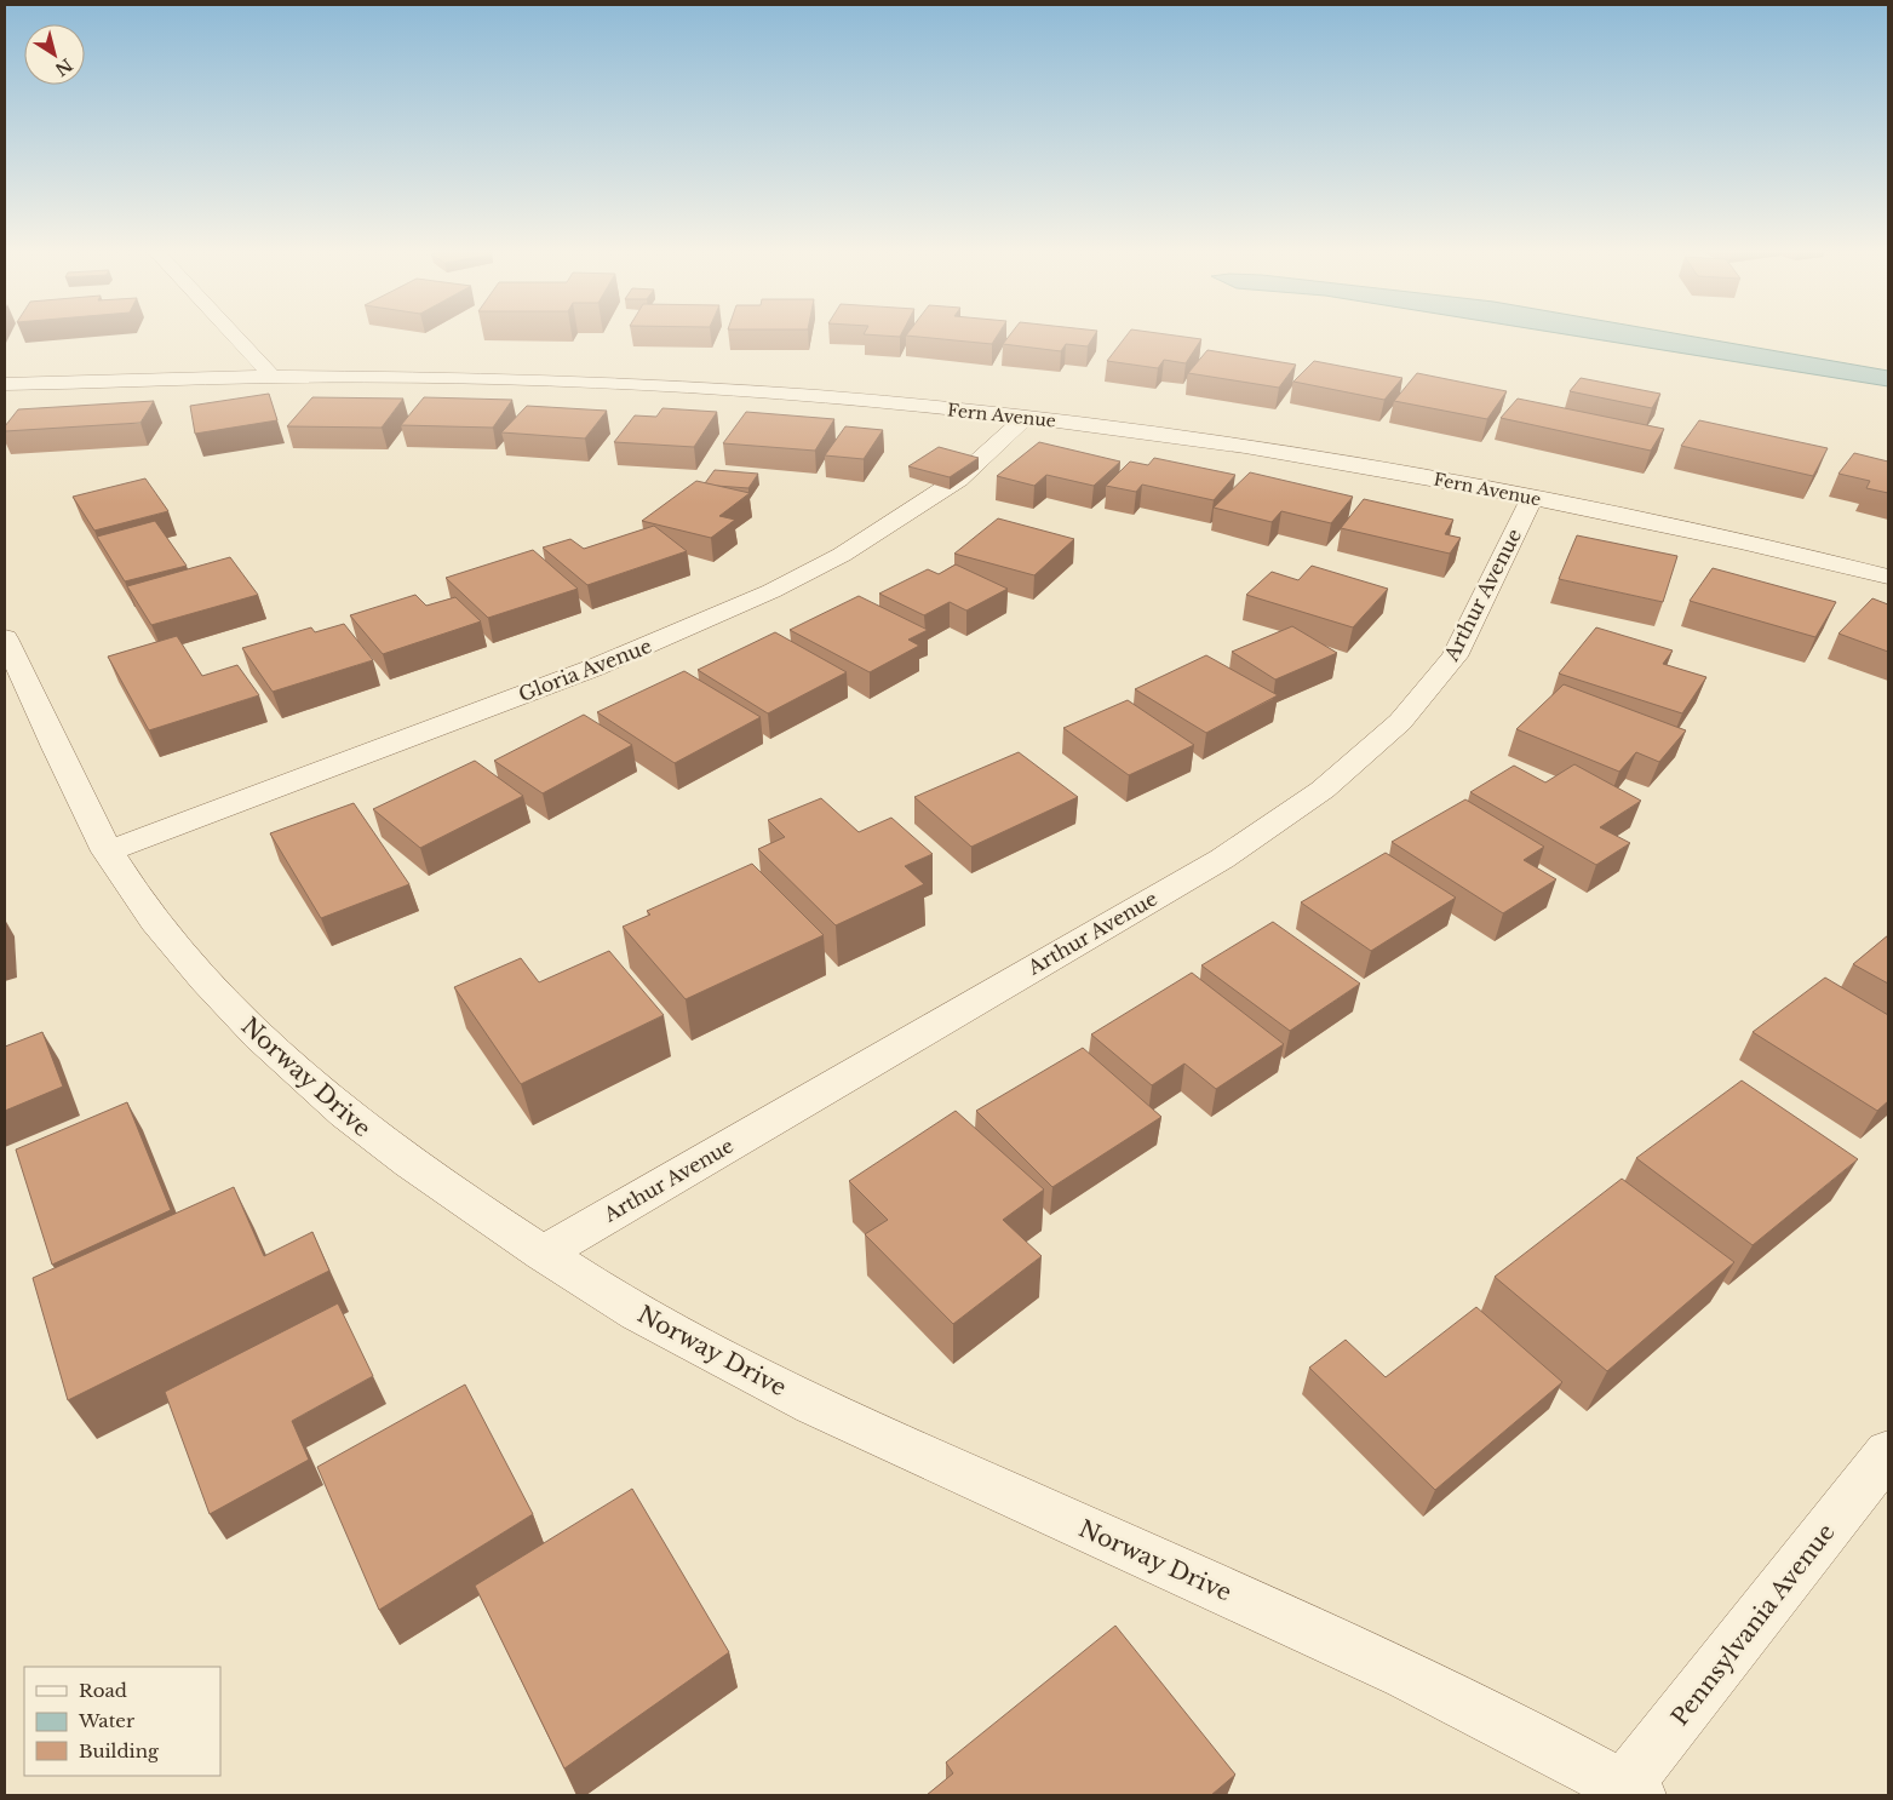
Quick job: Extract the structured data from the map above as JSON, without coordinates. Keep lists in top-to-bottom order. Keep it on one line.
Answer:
{"streets":{"street":["Fern Avenue","Arthur Avenue","Gloria Avenue","Norway Drive","Pennsylvania Avenue"]},"crossings":[["Fern Avenue","Arthur Avenue"],["Fern Avenue","Gloria Avenue"],["Arthur Avenue","Norway Drive"],["Gloria Avenue","Norway Drive"],["Norway Drive","Pennsylvania Avenue"]],"legend":["Road","Water","Building"],"north":"bottom right"}
